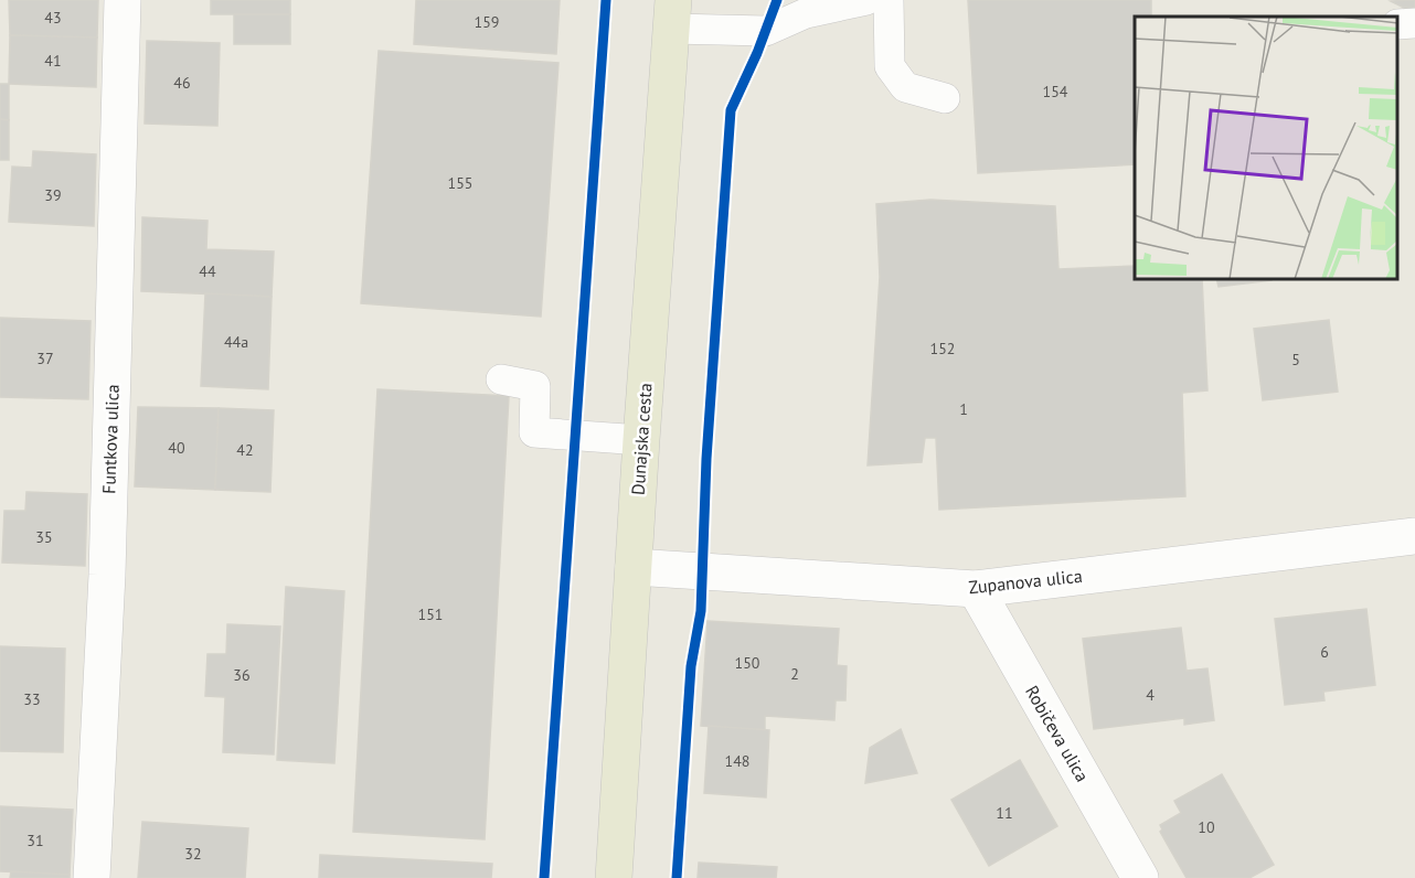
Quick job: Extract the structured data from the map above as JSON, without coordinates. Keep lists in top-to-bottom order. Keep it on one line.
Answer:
{"streets":{"main road":["Dunajska cesta"],"street":["Funtkova ulica","Zupanova ulica","Robičeva ulica"]},"crossings":[["Dunajska cesta","Zupanova ulica"],["Zupanova ulica","Robičeva ulica"]],"house_numbers":["43","159","41","46","154","155","39","44","44a","152","37","5","1","40","42","35","151","6","150","2","36","4","33","148","11","10","31","32"]}
